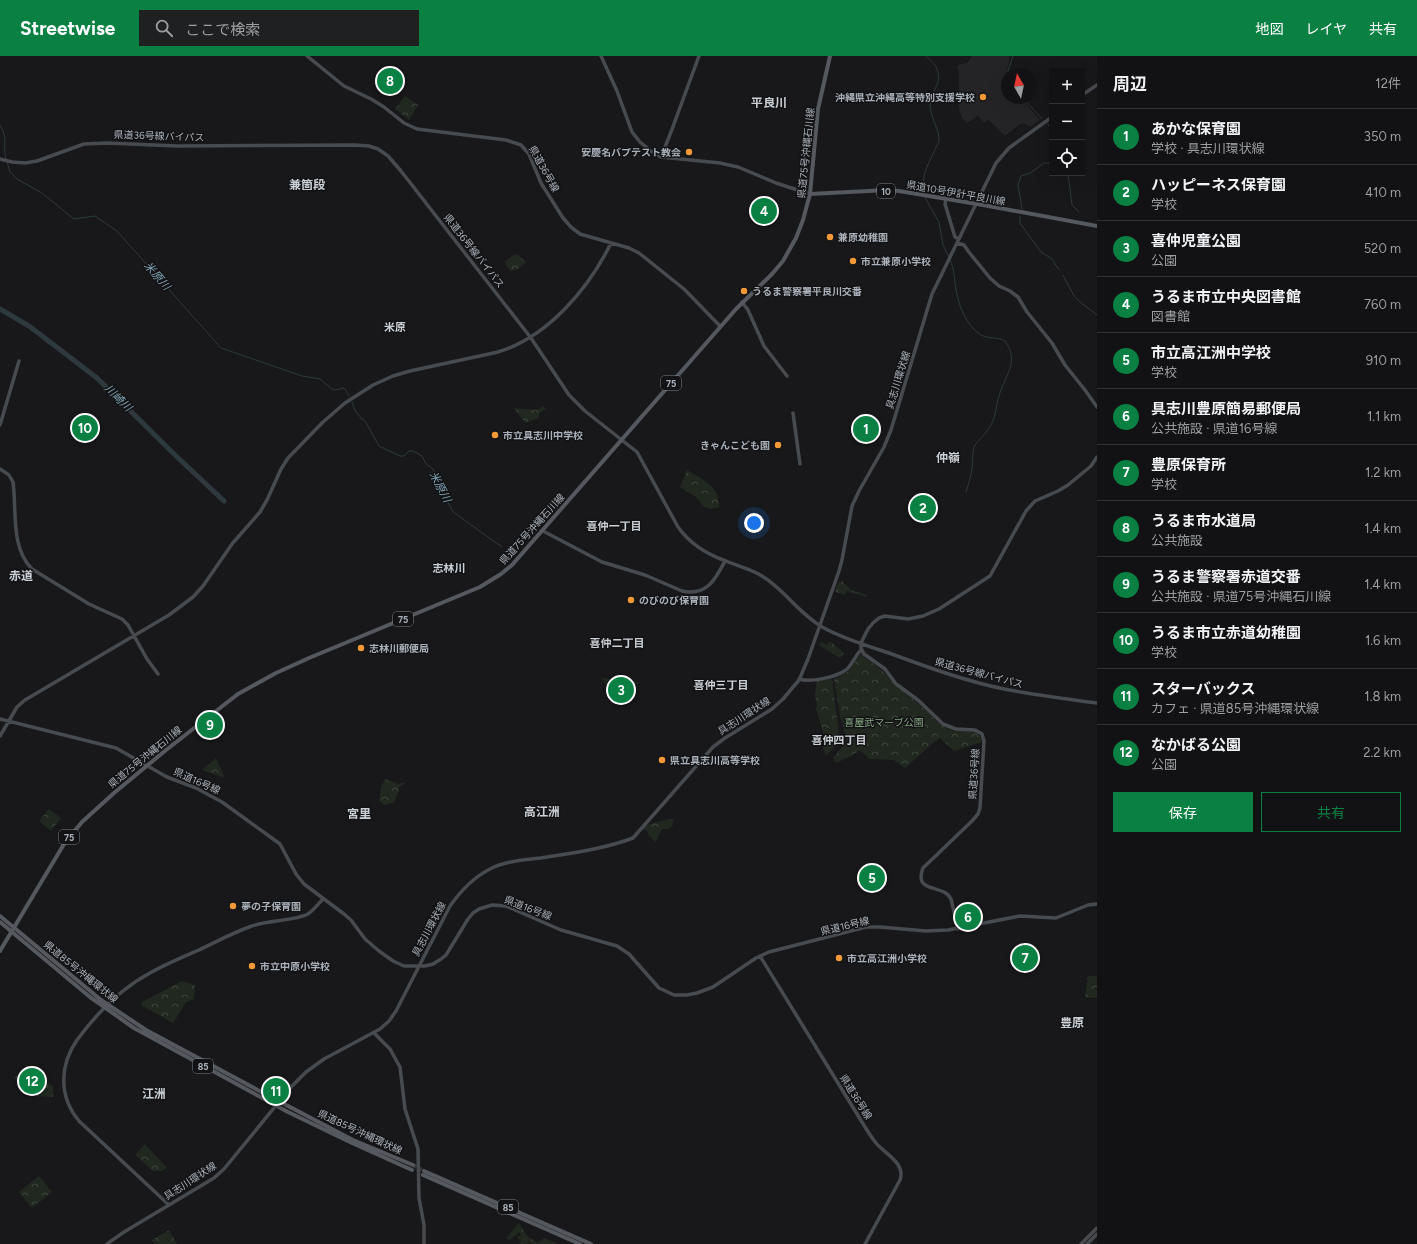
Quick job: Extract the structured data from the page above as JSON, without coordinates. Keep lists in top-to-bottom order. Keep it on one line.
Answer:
{"streets":{"main road":["県道36号線バイパス","県道75号沖縄石川線","県道36号線","10","県道10号伊計平良川線","具志川環状線","75","県道16号線","県道85号沖縄環状線","85"]},"crossings":[["県道36号線バイパス","県道75号沖縄石川線"],["県道36号線バイパス","具志川環状線"],["県道75号沖縄石川線","県道36号線"],["県道75号沖縄石川線","県道10号伊計平良川線"],["県道75号沖縄石川線","県道16号線"],["県道75号沖縄石川線","県道85号沖縄環状線"],["県道36号線","県道16号線"],["県道10号伊計平良川線","具志川環状線"],["具志川環状線","県道16号線"],["具志川環状線","県道85号沖縄環状線"]],"districts":["平良川","兼箇段","米原","仲嶺","喜仲一丁目","志林川","赤道","喜仲二丁目","喜仲三丁目","喜仲四丁目","高江洲","宮里","豊原","江洲"],"water":["米原川","川崎川"],"parks":["喜屋武マーブ公園"],"places":["沖縄県立沖縄高等特別支援学校","安慶名バプテスト教会","兼原幼稚園","市立兼原小学校","うるま警察署平良川交番","市立具志川中学校","きゃんこども園","のびのび保育園","志林川郵便局","県立具志川高等学校","夢の子保育園","市立高江洲小学校","市立中原小学校"],"north":"top","page":{"header":"Streetwise","search":"ここで検索","nav":["地図","レイヤ","共有"],"heading":["周辺","12件"],"pins":["8","4","10","1","2","3","9","5","6","7","12","11"],"map_buttons":["+","−"],"list":[{"mark":"1","name":"あかな保育園","note":"学校 · 具志川環状線","value":"350 m"},{"mark":"2","name":"ハッピーネス保育園","note":"学校","value":"410 m"},{"mark":"3","name":"喜仲児童公園","note":"公園","value":"520 m"},{"mark":"4","name":"うるま市立中央図書館","note":"図書館","value":"760 m"},{"mark":"5","name":"市立高江洲中学校","note":"学校","value":"910 m"},{"mark":"6","name":"具志川豊原簡易郵便局","note":"公共施設 · 県道16号線","value":"1.1 km"},{"mark":"7","name":"豊原保育所","note":"学校","value":"1.2 km"},{"mark":"8","name":"うるま市水道局","note":"公共施設","value":"1.4 km"},{"mark":"9","name":"うるま警察署赤道交番","note":"公共施設 · 県道75号沖縄石川線","value":"1.4 km"},{"mark":"10","name":"うるま市立赤道幼稚園","note":"学校","value":"1.6 km"},{"mark":"11","name":"スターバックス","note":"カフェ · 県道85号沖縄環状線","value":"1.8 km"},{"mark":"12","name":"なかばる公園","note":"公園","value":"2.2 km"}],"buttons":["保存","共有"]}}
